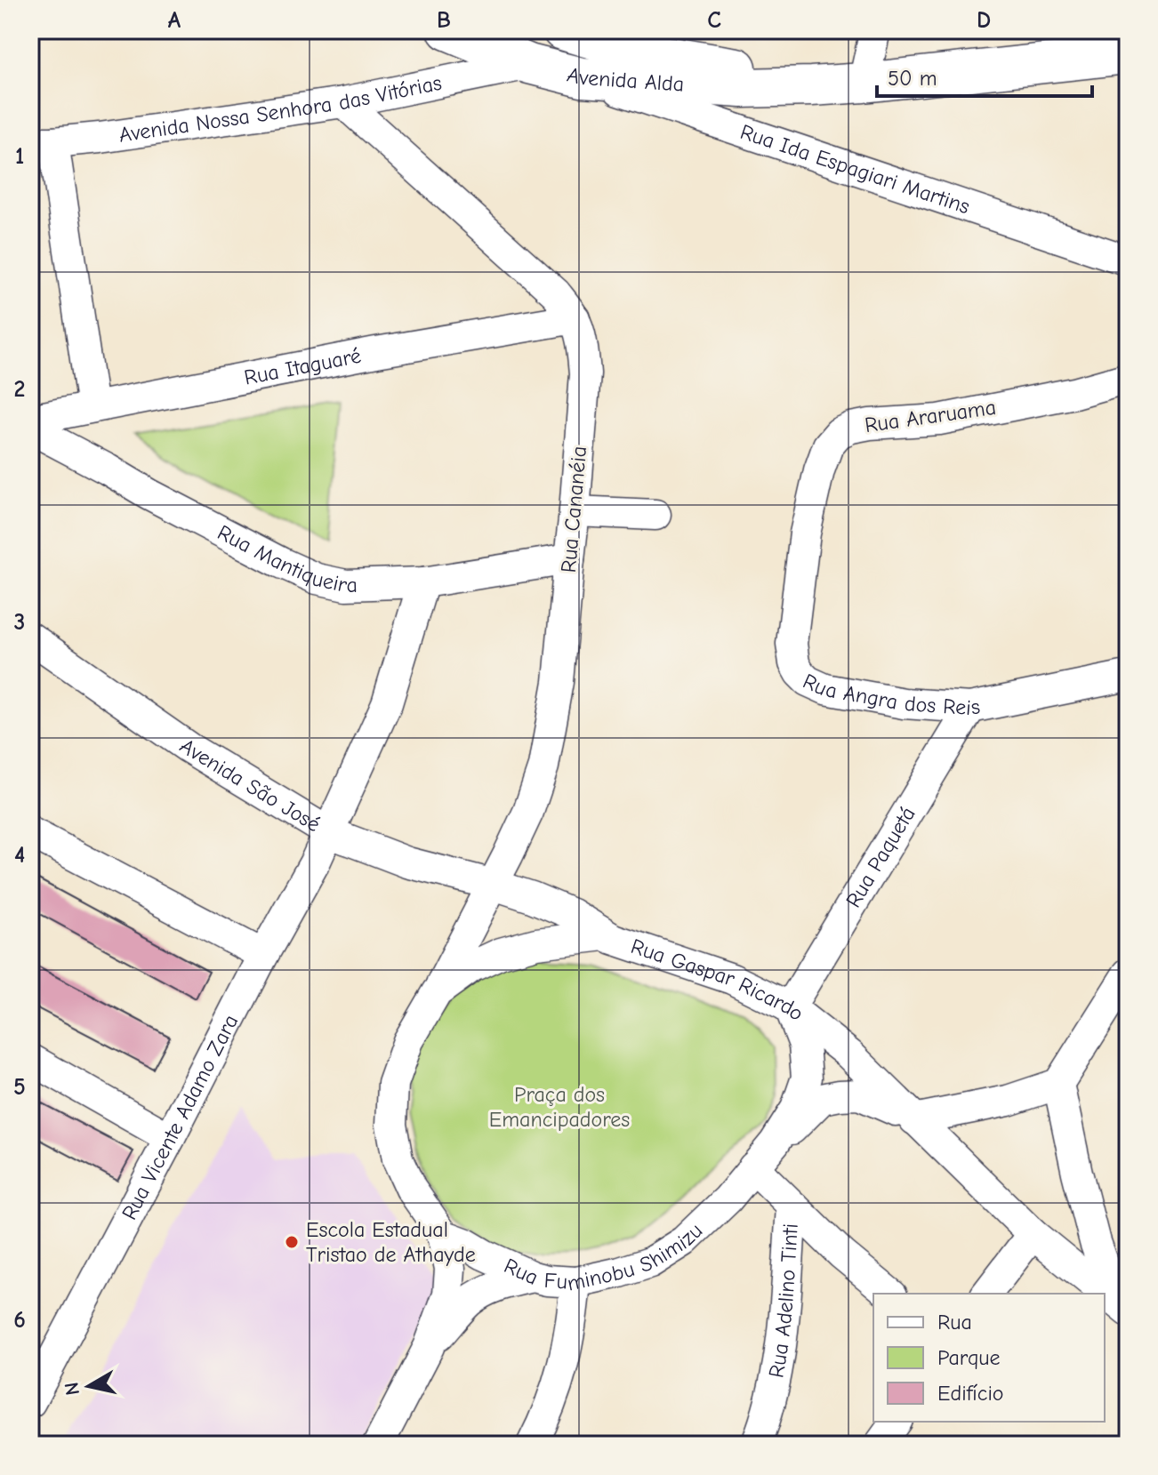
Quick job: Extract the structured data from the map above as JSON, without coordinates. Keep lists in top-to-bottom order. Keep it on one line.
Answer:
{"streets":{"main road":["Avenida Alda"],"street":["Avenida Nossa Senhora das Vitórias","Rua Ida Espagiari Martins","Rua Itaguaré","Rua Araruama","Rua Cananéia","Rua Mantiqueira","Rua Angra dos Reis","Avenida São José","Rua Paquetá","Rua Gaspar Ricardo","Rua Vicente Adamo Zara","Rua Fuminobu Shimizu","Rua Adelino Tinti"]},"crossings":[["Avenida Alda","Avenida Nossa Senhora das Vitórias"],["Avenida Alda","Rua Ida Espagiari Martins"],["Avenida Nossa Senhora das Vitórias","Rua Cananéia"],["Rua Itaguaré","Rua Cananéia"],["Rua Araruama","Rua Angra dos Reis"],["Rua Cananéia","Rua Mantiqueira"],["Rua Cananéia","Avenida São José"],["Rua Cananéia","Rua Gaspar Ricardo"],["Rua Mantiqueira","Rua Vicente Adamo Zara"],["Rua Angra dos Reis","Rua Paquetá"],["Avenida São José","Rua Gaspar Ricardo"],["Avenida São José","Rua Vicente Adamo Zara"],["Rua Paquetá","Rua Gaspar Ricardo"],["Rua Paquetá","Rua Fuminobu Shimizu"],["Rua Gaspar Ricardo","Rua Fuminobu Shimizu"],["Rua Fuminobu Shimizu","Rua Adelino Tinti"]],"parks":["Praça dos Emancipadores"],"places":["Escola Estadual Tristao de Athayde"],"legend":["Rua","Parque","Edifício"],"scale_bar":"50 m","north":"left","grid":{"columns":["A","B","C","D"],"rows":["1","2","3","4","5","6"]}}
